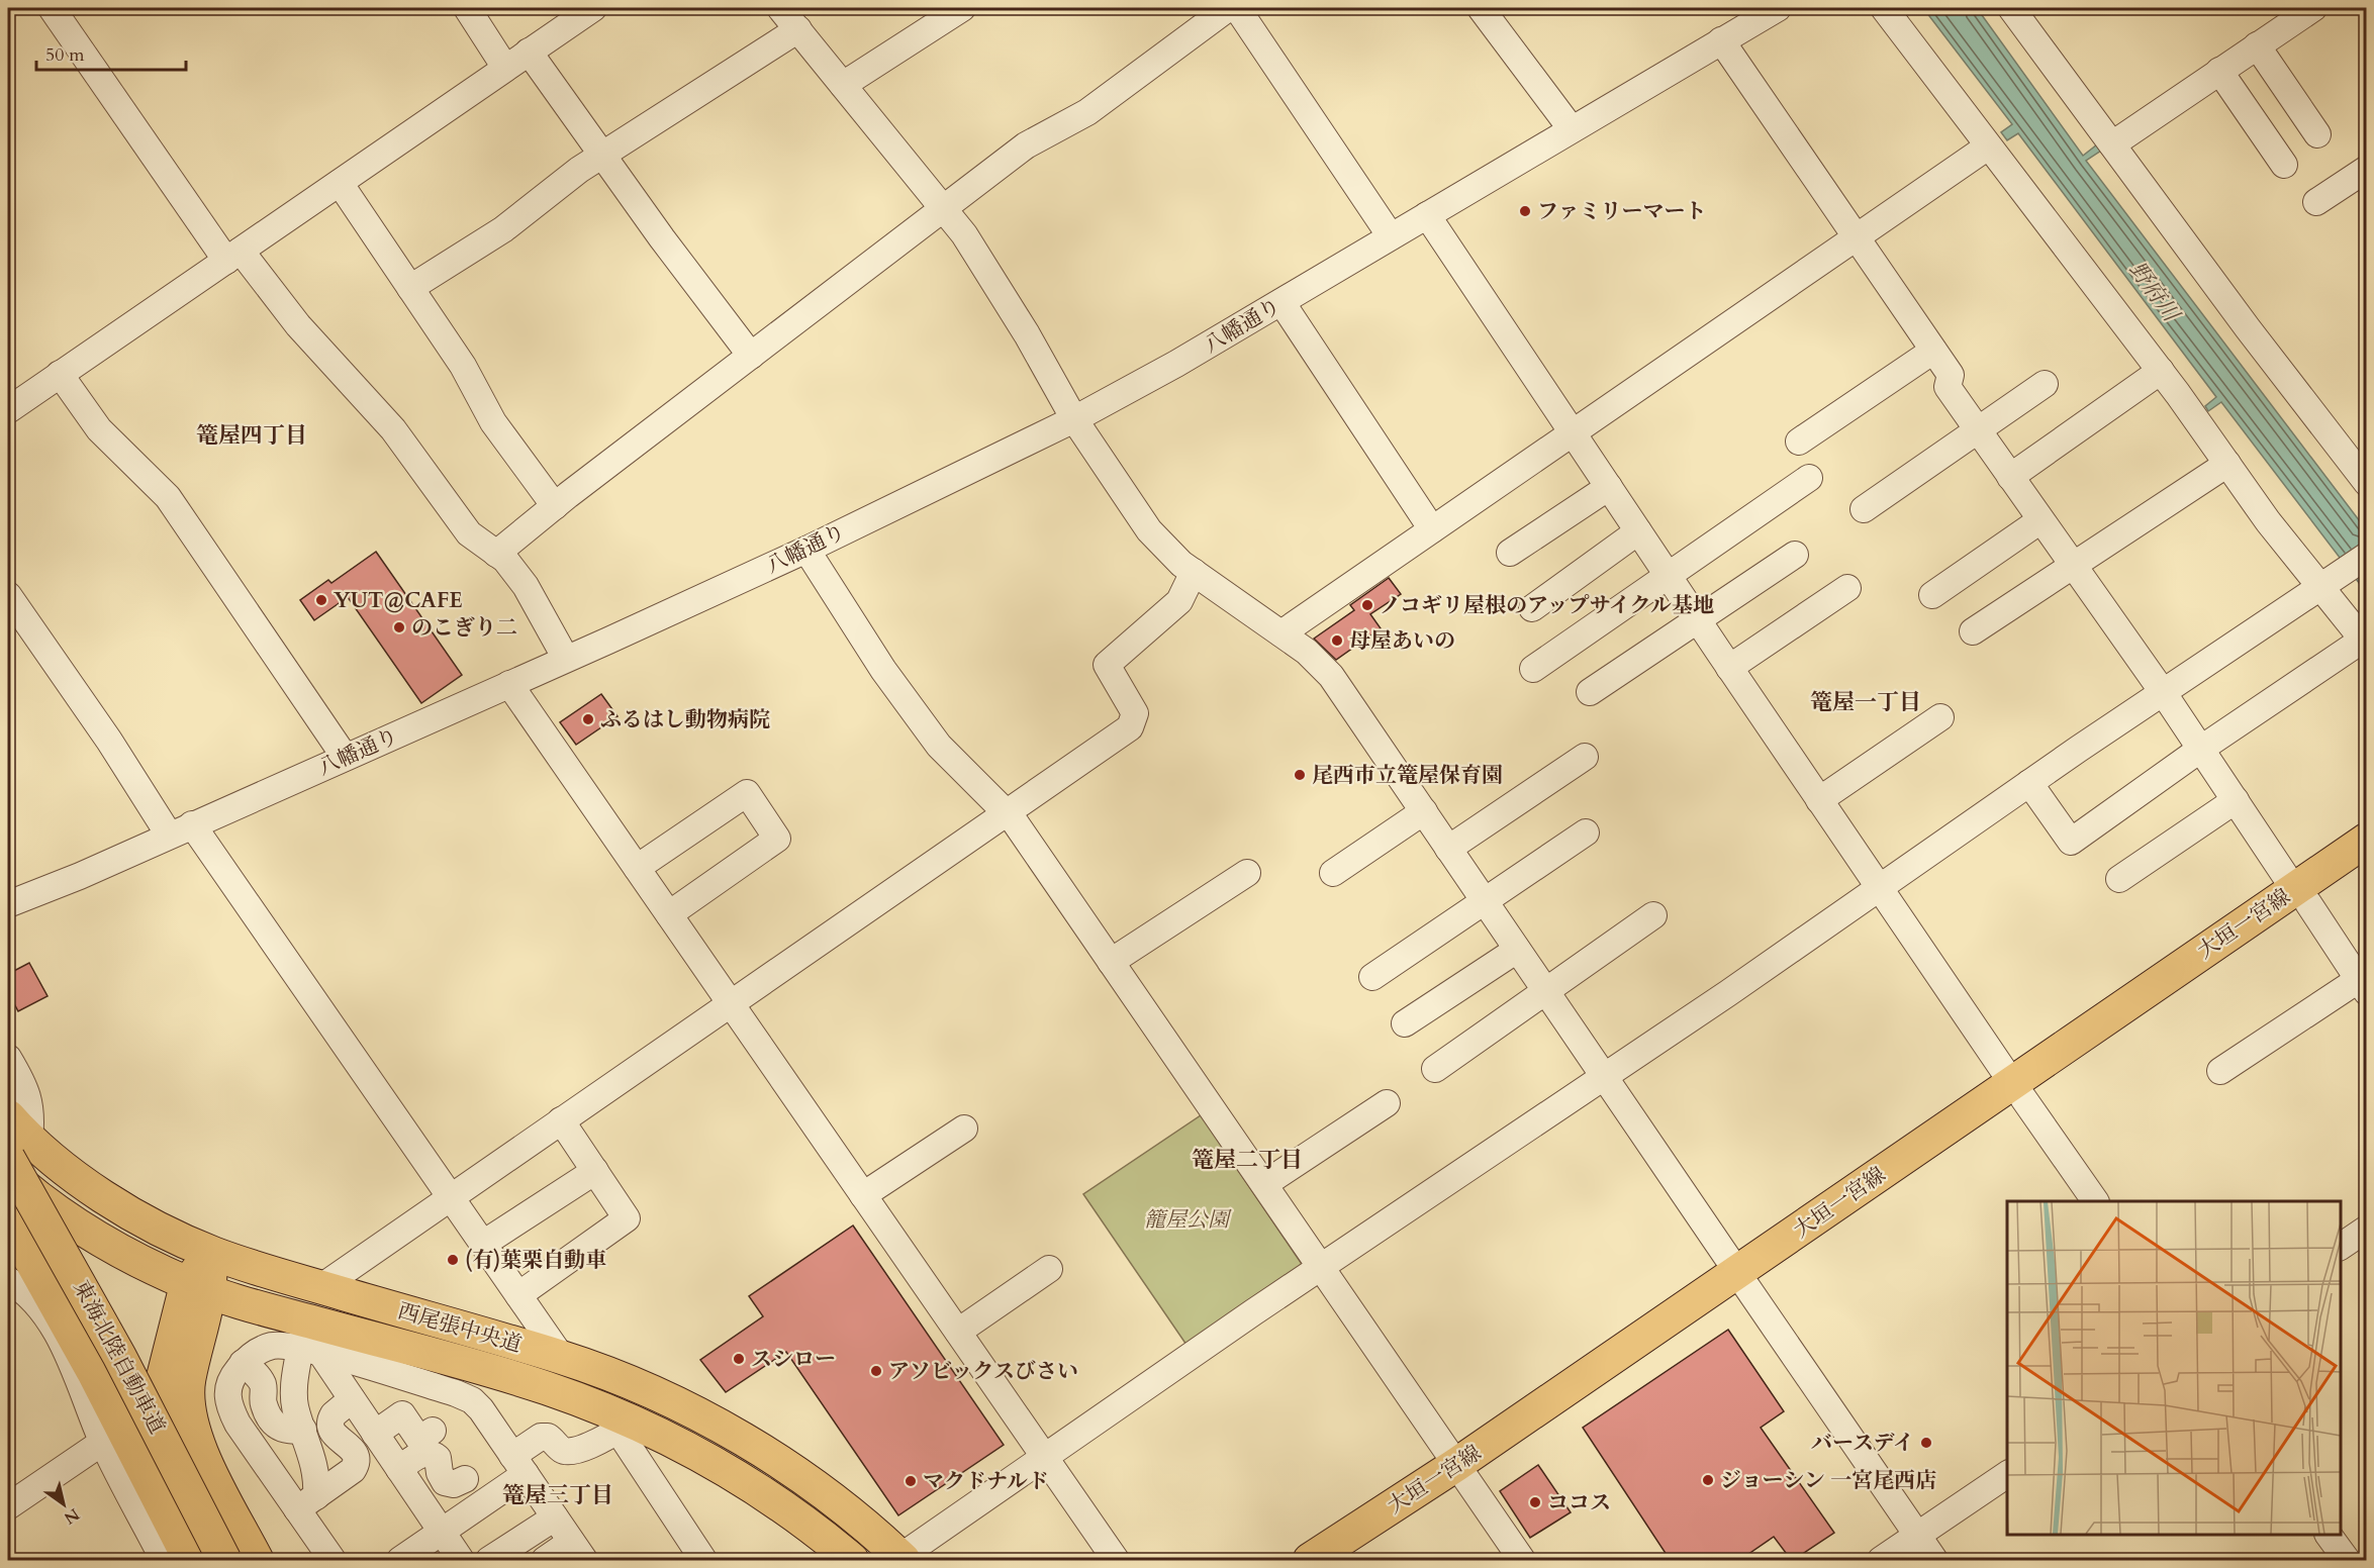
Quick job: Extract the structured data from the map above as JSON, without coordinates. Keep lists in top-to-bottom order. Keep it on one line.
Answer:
{"streets":{"main road":["大垣一宮線","西尾張中央道","東海北陸自動車道"],"street":["八幡通り"]},"crossings":[["西尾張中央道","東海北陸自動車道"]],"districts":["篭屋四丁目","篭屋一丁目","篭屋二丁目","篭屋三丁目"],"water":["野府川"],"parks":["籠屋公園"],"places":["ファミリーマート","YUT@CAFE","ノコギリ屋根のアップサイクル基地","のこぎり二","母屋あいの","ふるはし動物病院","尾西市立篭屋保育園","(有)葉栗自動車","スシロー","アソビックスびさい","バースデイ","ジョーシン 一宮尾西店","マクドナルド","ココス"],"scale_bar":"50 m","north":"bottom right"}
